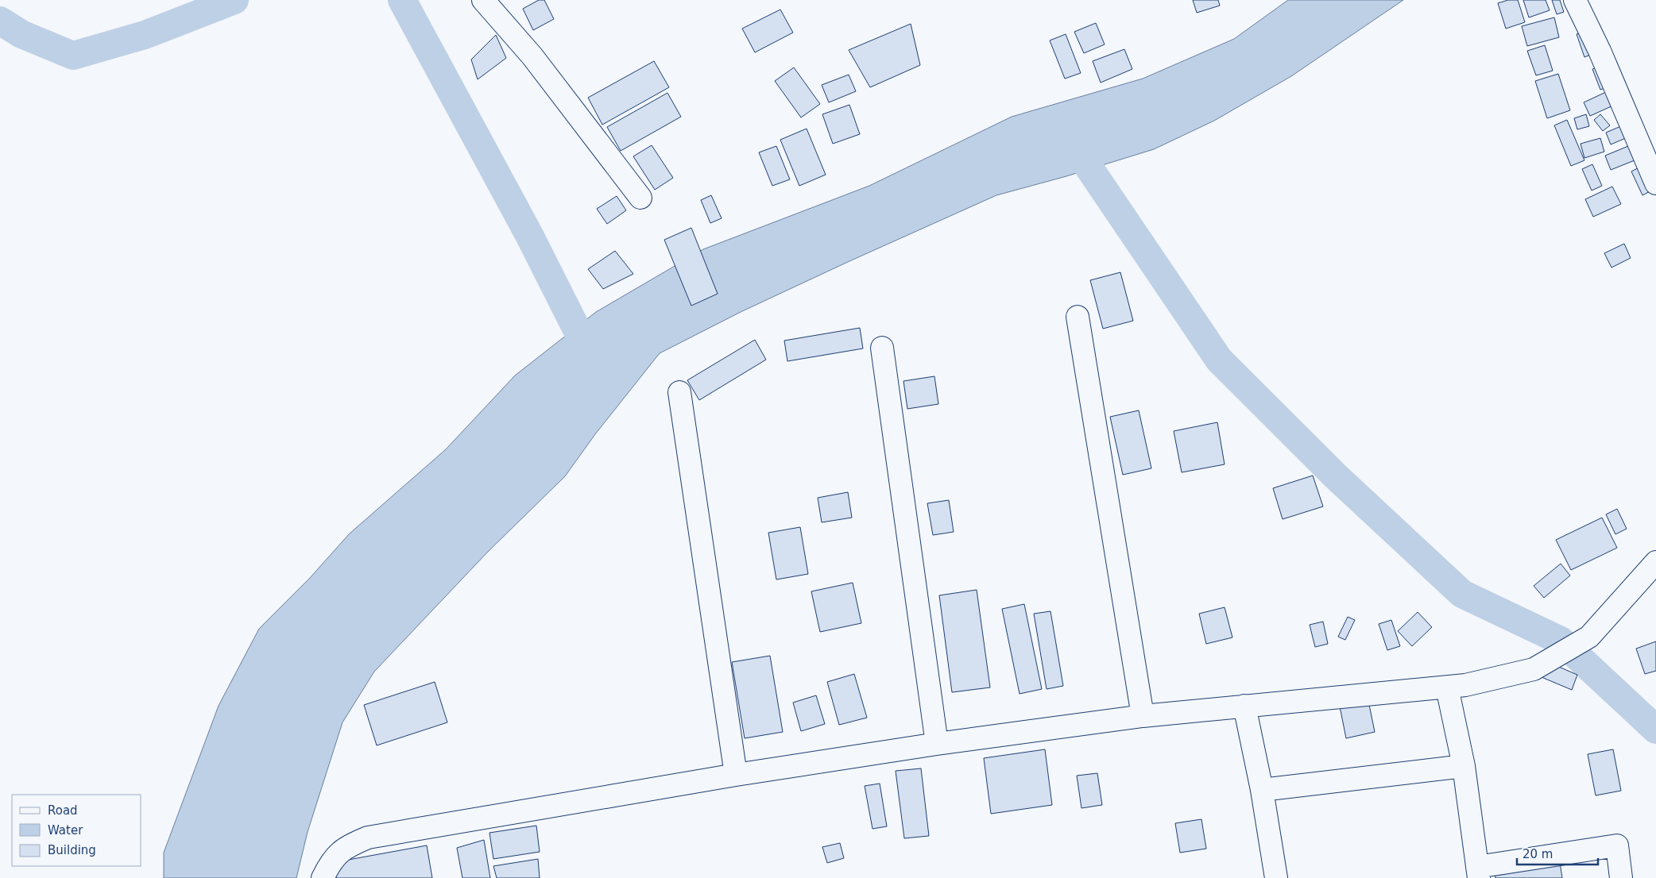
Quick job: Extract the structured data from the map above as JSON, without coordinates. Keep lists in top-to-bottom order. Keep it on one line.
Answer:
{"legend":["Road","Water","Building"],"scale_bar":"20 m"}
